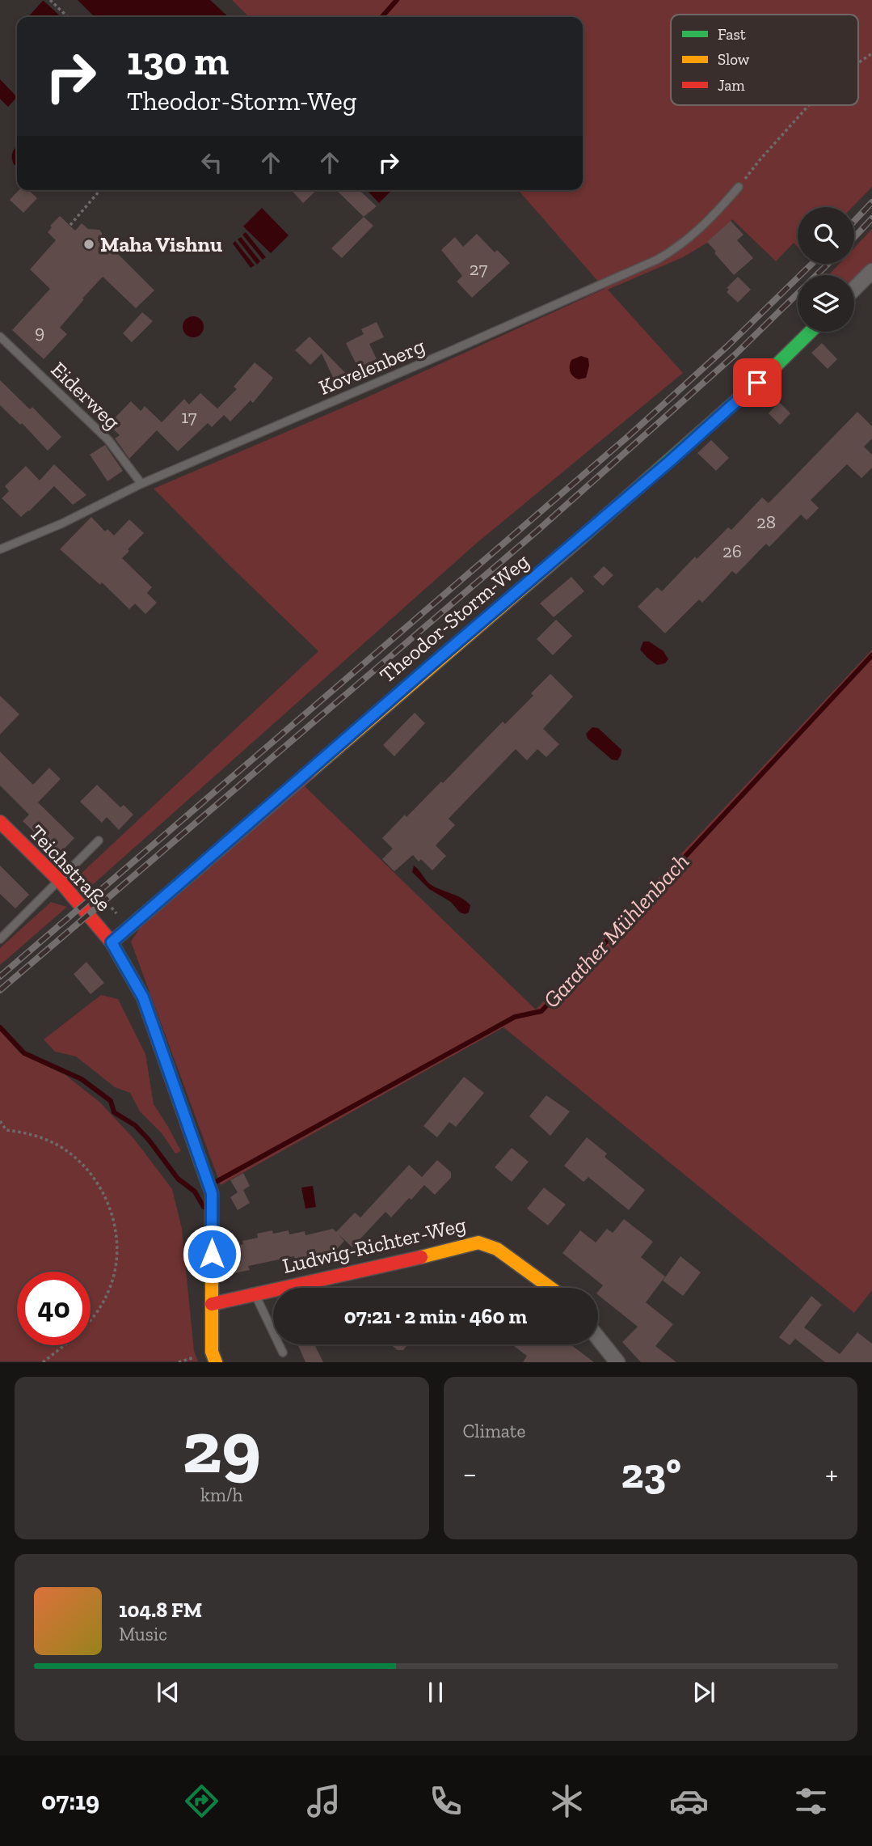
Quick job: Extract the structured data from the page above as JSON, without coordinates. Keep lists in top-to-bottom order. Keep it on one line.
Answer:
{"streets":{"street":["Theodor-Storm-Weg","Teichstraße","Ludwig-Richter-Weg"],"lane":["Kovelenberg","Eiderweg"]},"crossings":[["Kovelenberg","Eiderweg"],["Theodor-Storm-Weg","Teichstraße"],["Teichstraße","Ludwig-Richter-Weg"]],"water":["Garather Mühlenbach"],"places":["Maha Vishnu"],"house_numbers":["27","9","17","28","26"],"legend":["Fast","Slow","Jam"],"page":{"turn":["130 m","Theodor-Storm-Weg"],"limit":"40","trip":"07:21 · 2 min · 460 m","tile":[["29","km/h"],"Climate"],"heat":["−","23°","+"],"song":["104.8 FM","Music"],"tabs":"07:19"}}
